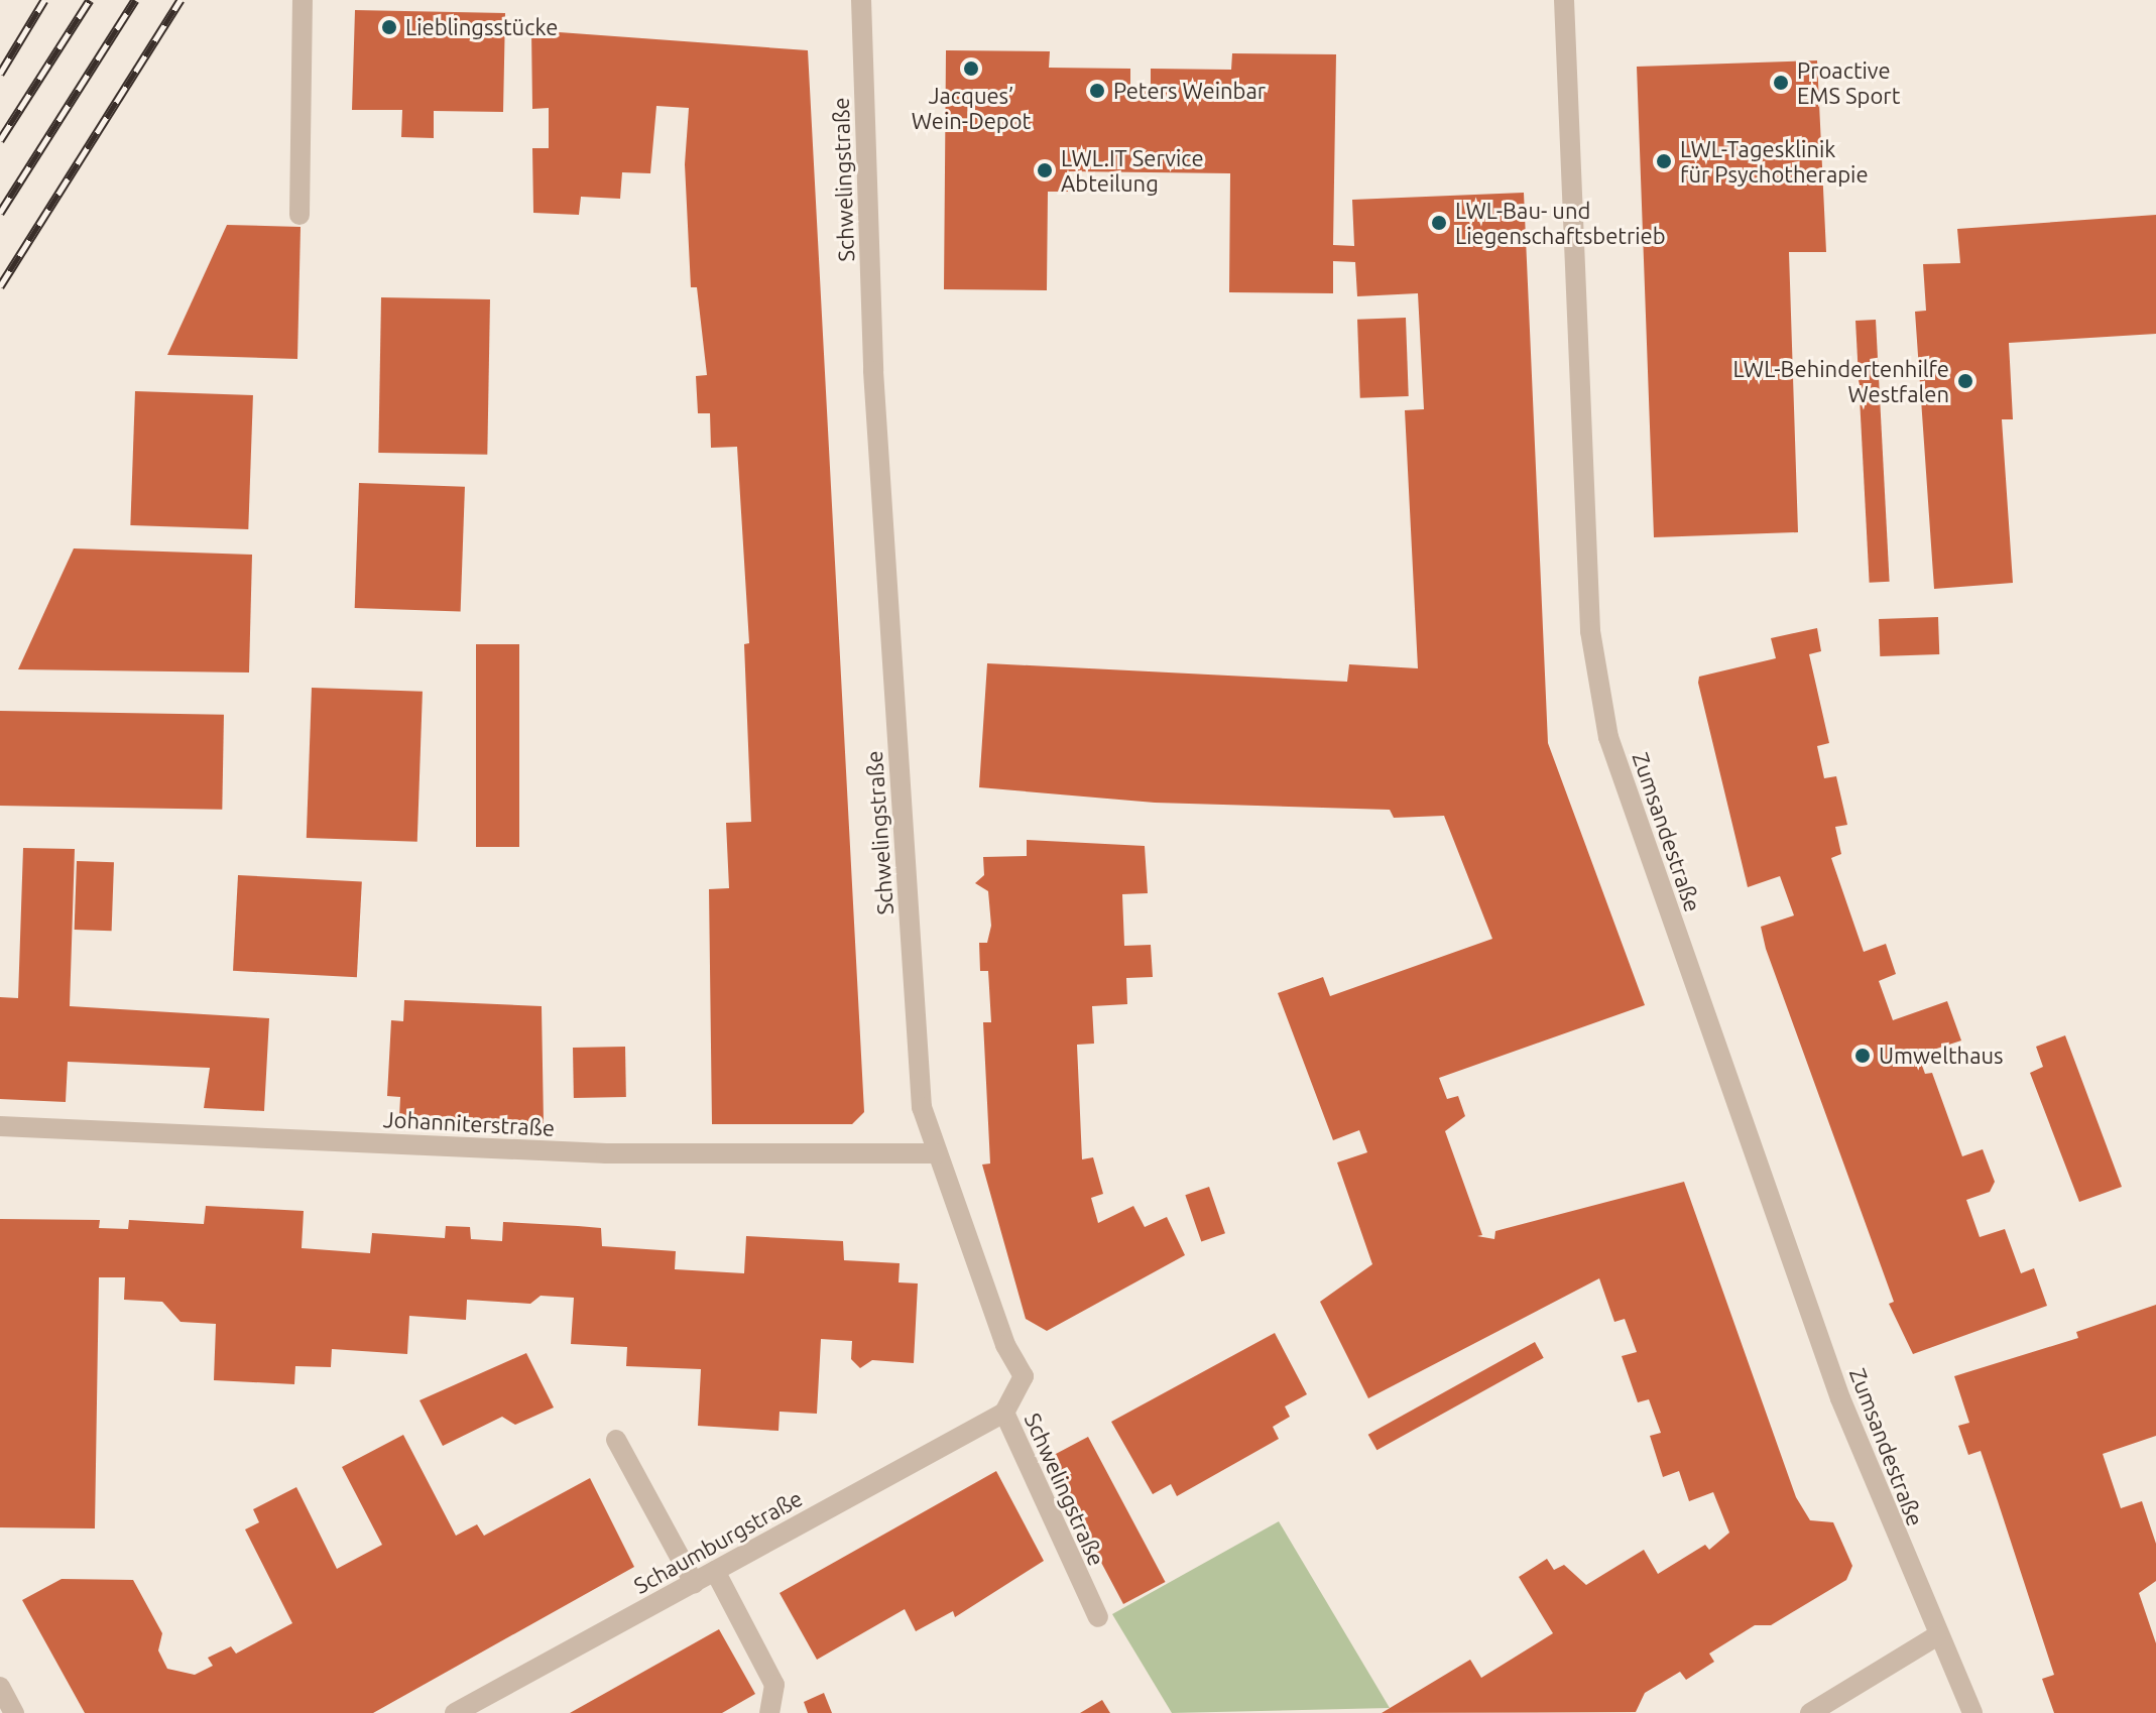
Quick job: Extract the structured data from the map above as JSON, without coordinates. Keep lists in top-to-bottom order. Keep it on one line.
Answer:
{"streets":{"street":["Schwelingstraße","Zumsandestraße","Johanniterstraße","Schaumburgstraße"]},"crossings":[["Schwelingstraße","Johanniterstraße"],["Schwelingstraße","Schaumburgstraße"]],"places":["Lieblingsstücke","Jacques’ Wein-Depot","Proactive EMS Sport","Peters Weinbar","LWL-Tagesklinik für Psychotherapie","LWL.IT Service Abteilung","LWL-Bau- und Liegenschaftsbetrieb","LWL-Behindertenhilfe Westfalen","Umwelthaus"]}
